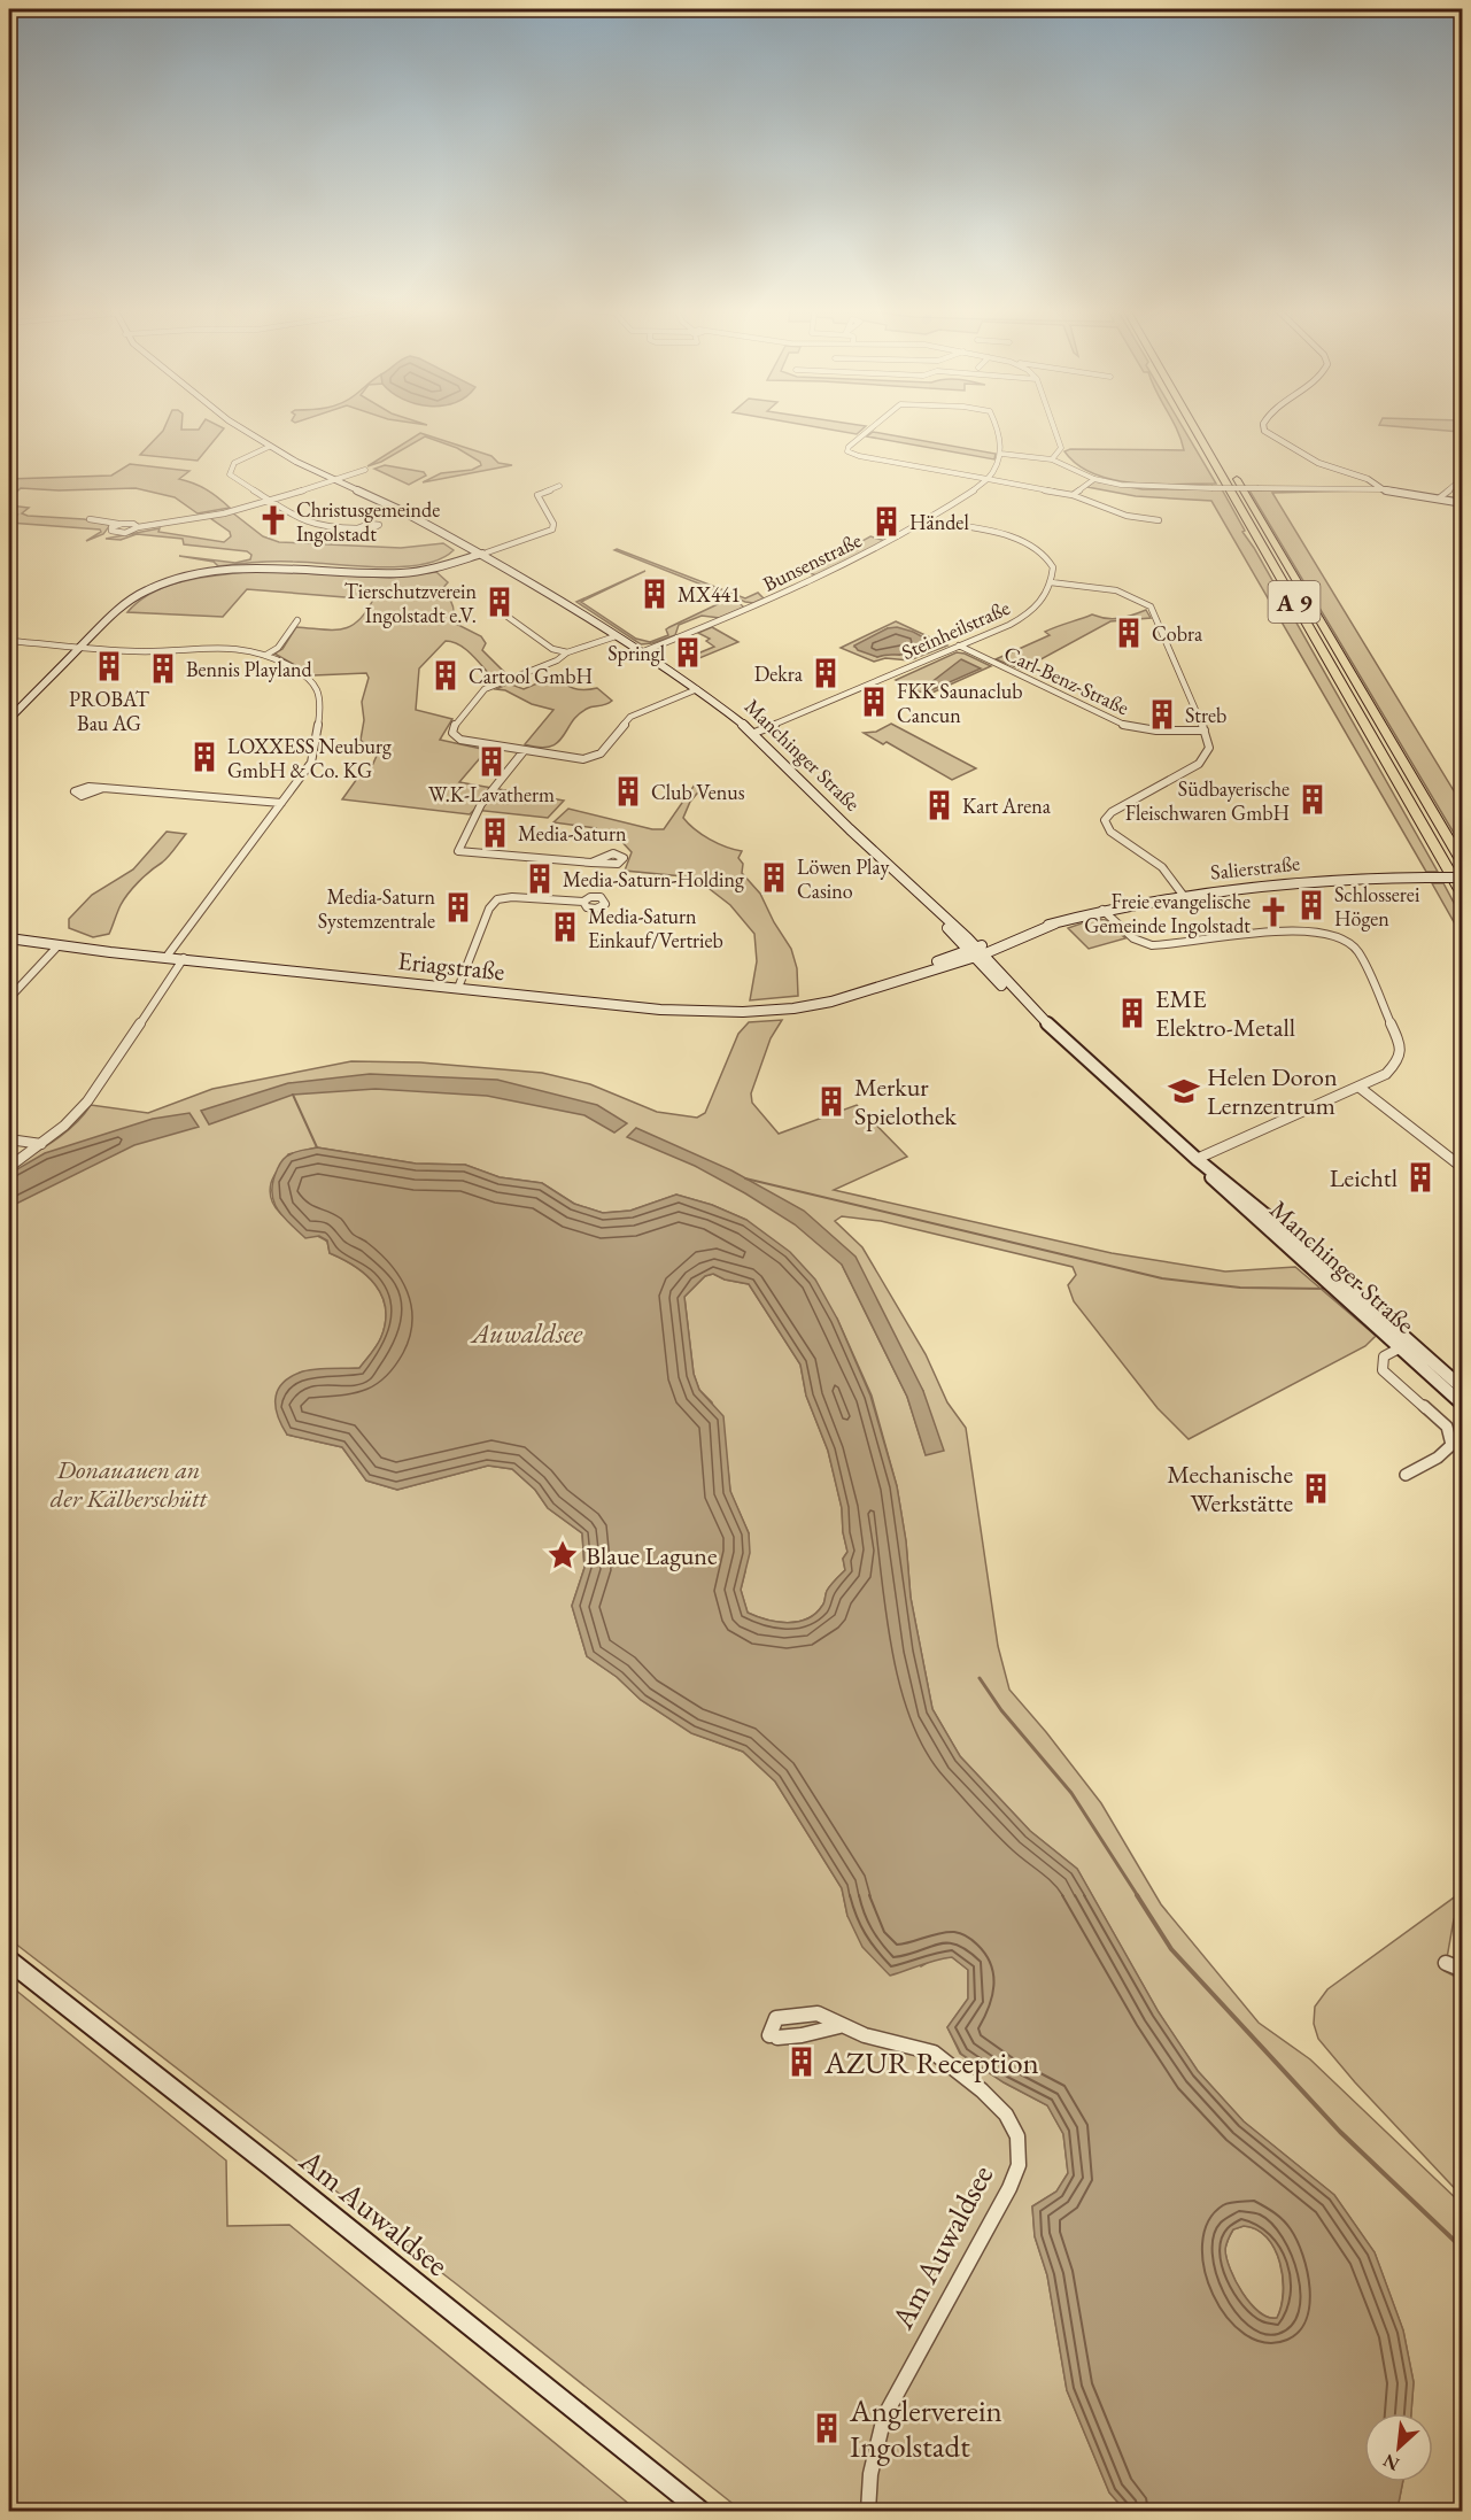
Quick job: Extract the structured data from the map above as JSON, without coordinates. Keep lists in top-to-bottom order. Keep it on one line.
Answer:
{"streets":{"highway":["A 9"],"main road":["Manchinger Straße","Salierstraße","Eriagstraße","Am Auwaldsee"],"street":["Bunsenstraße","Steinheilstraße","Carl-Benz-Straße"]},"crossings":[["Bunsenstraße","Manchinger Straße"],["Steinheilstraße","Carl-Benz-Straße"],["Steinheilstraße","Manchinger Straße"],["Manchinger Straße","Salierstraße"],["Manchinger Straße","Eriagstraße"],["Salierstraße","Eriagstraße"]],"water":["Auwaldsee"],"parks":["Donauauen an der Kälberschütt"],"places":{"church":["Christusgemeinde Ingolstadt","Freie evangelische Gemeinde Ingolstadt"],"building":["Händel","MX441","Tierschutzverein Ingolstadt e.V.","Cobra","Springl","PROBAT Bau AG","Bennis Playland","Dekra","Cartool GmbH","FKK Saunaclub Cancun","Streb","LOXXESS Neuburg GmbH & Co. KG","W.K-Lavatherm","Club Venus","Südbayerische Fleischwaren GmbH","Kart Arena","Media-Saturn","Löwen Play Casino","Media-Saturn-Holding","Schlosserei Högen","Media-Saturn Systemzentrale","Media-Saturn Einkauf/Vertrieb","EME Elektro-Metall","Merkur Spielothek","Leichtl","Mechanische Werkstätte","AZUR Reception","Anglerverein Ingolstadt"],"school or university":["Helen Doron Lernzentrum"],"place":["Blaue Lagune"]},"north":"bottom left"}
